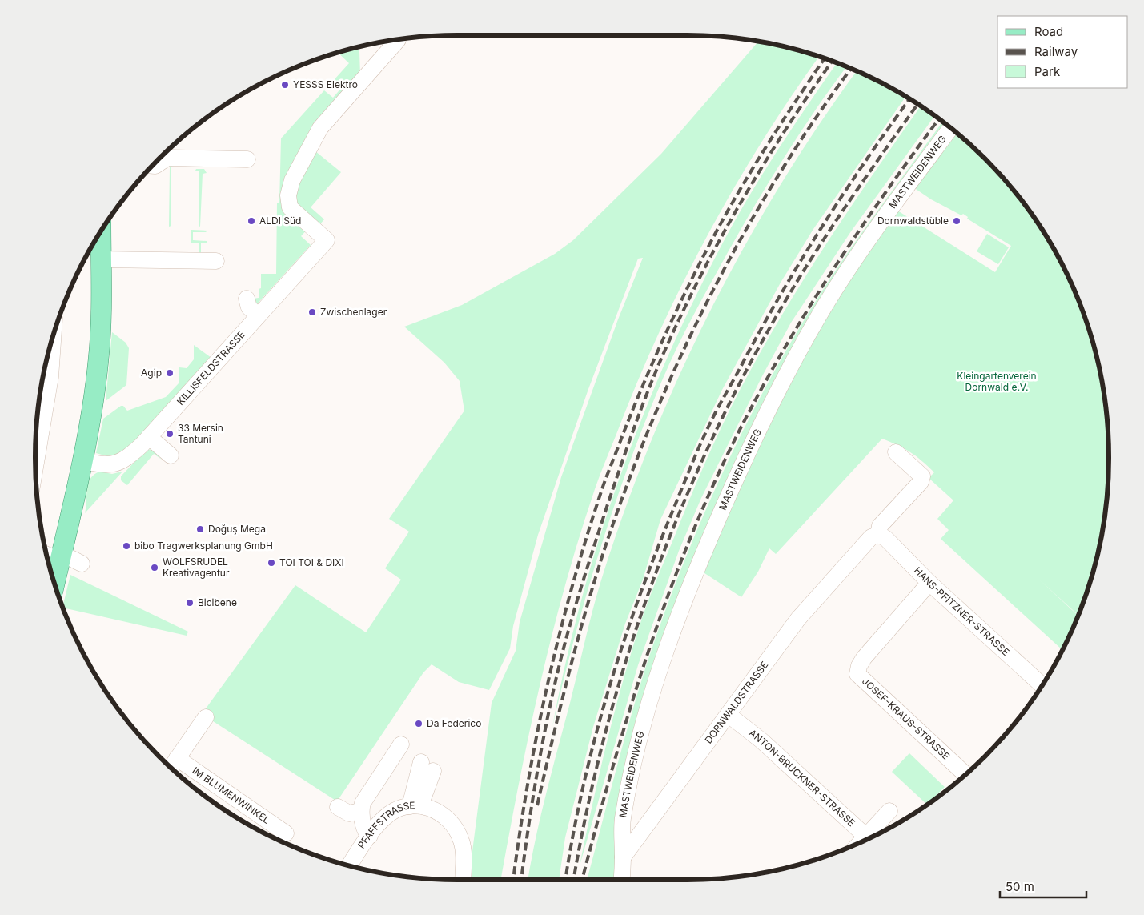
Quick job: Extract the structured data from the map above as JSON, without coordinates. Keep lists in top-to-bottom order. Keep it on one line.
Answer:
{"streets":{"street":["MASTWEIDENWEG","KILLISFELDSTRASSE","HANS-PFITZNER-STRASSE","DORNWALDSTRASSE","JOSEF-KRAUS-STRASSE","ANTON-BRUCKNER-STRASSE","IM BLUMENWINKEL","PFAFFSTRASSE"]},"crossings":[["MASTWEIDENWEG","DORNWALDSTRASSE"],["HANS-PFITZNER-STRASSE","DORNWALDSTRASSE"],["HANS-PFITZNER-STRASSE","JOSEF-KRAUS-STRASSE"],["DORNWALDSTRASSE","ANTON-BRUCKNER-STRASSE"]],"parks":["Kleingartenverein Dornwald e.V."],"places":["YESSS Elektro","ALDI Süd","Dornwaldstüble","Zwischenlager","Agip","33 Mersin Tantuni","Doğuş Mega","bibo Tragwerksplanung GmbH","TOI TOI & DIXI","WOLFSRUDEL Kreativagentur","Bicibene","Da Federico"],"legend":["Road","Railway","Park"],"scale_bar":"50 m"}
